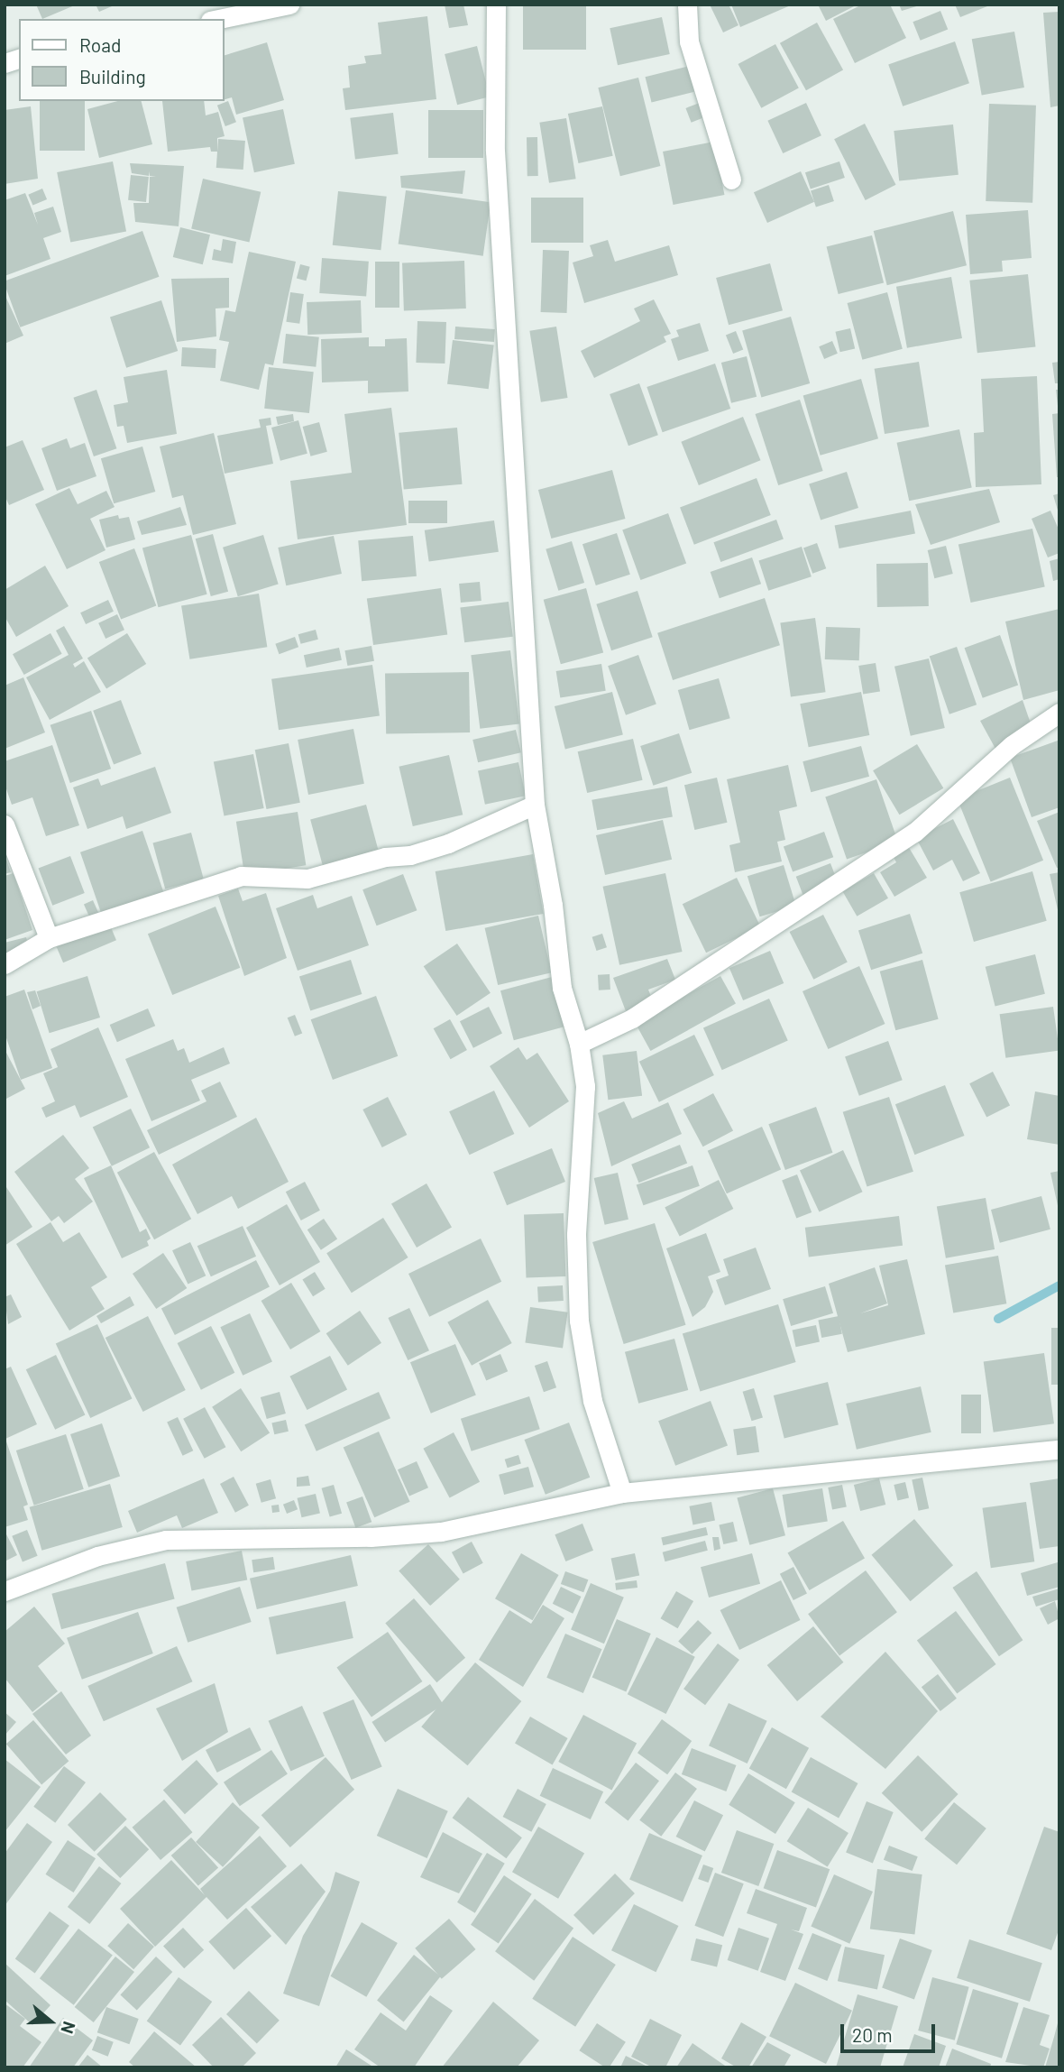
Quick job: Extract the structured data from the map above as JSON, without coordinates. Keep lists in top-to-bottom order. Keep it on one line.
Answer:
{"legend":["Road","Building"],"scale_bar":"20 m","north":"right"}
